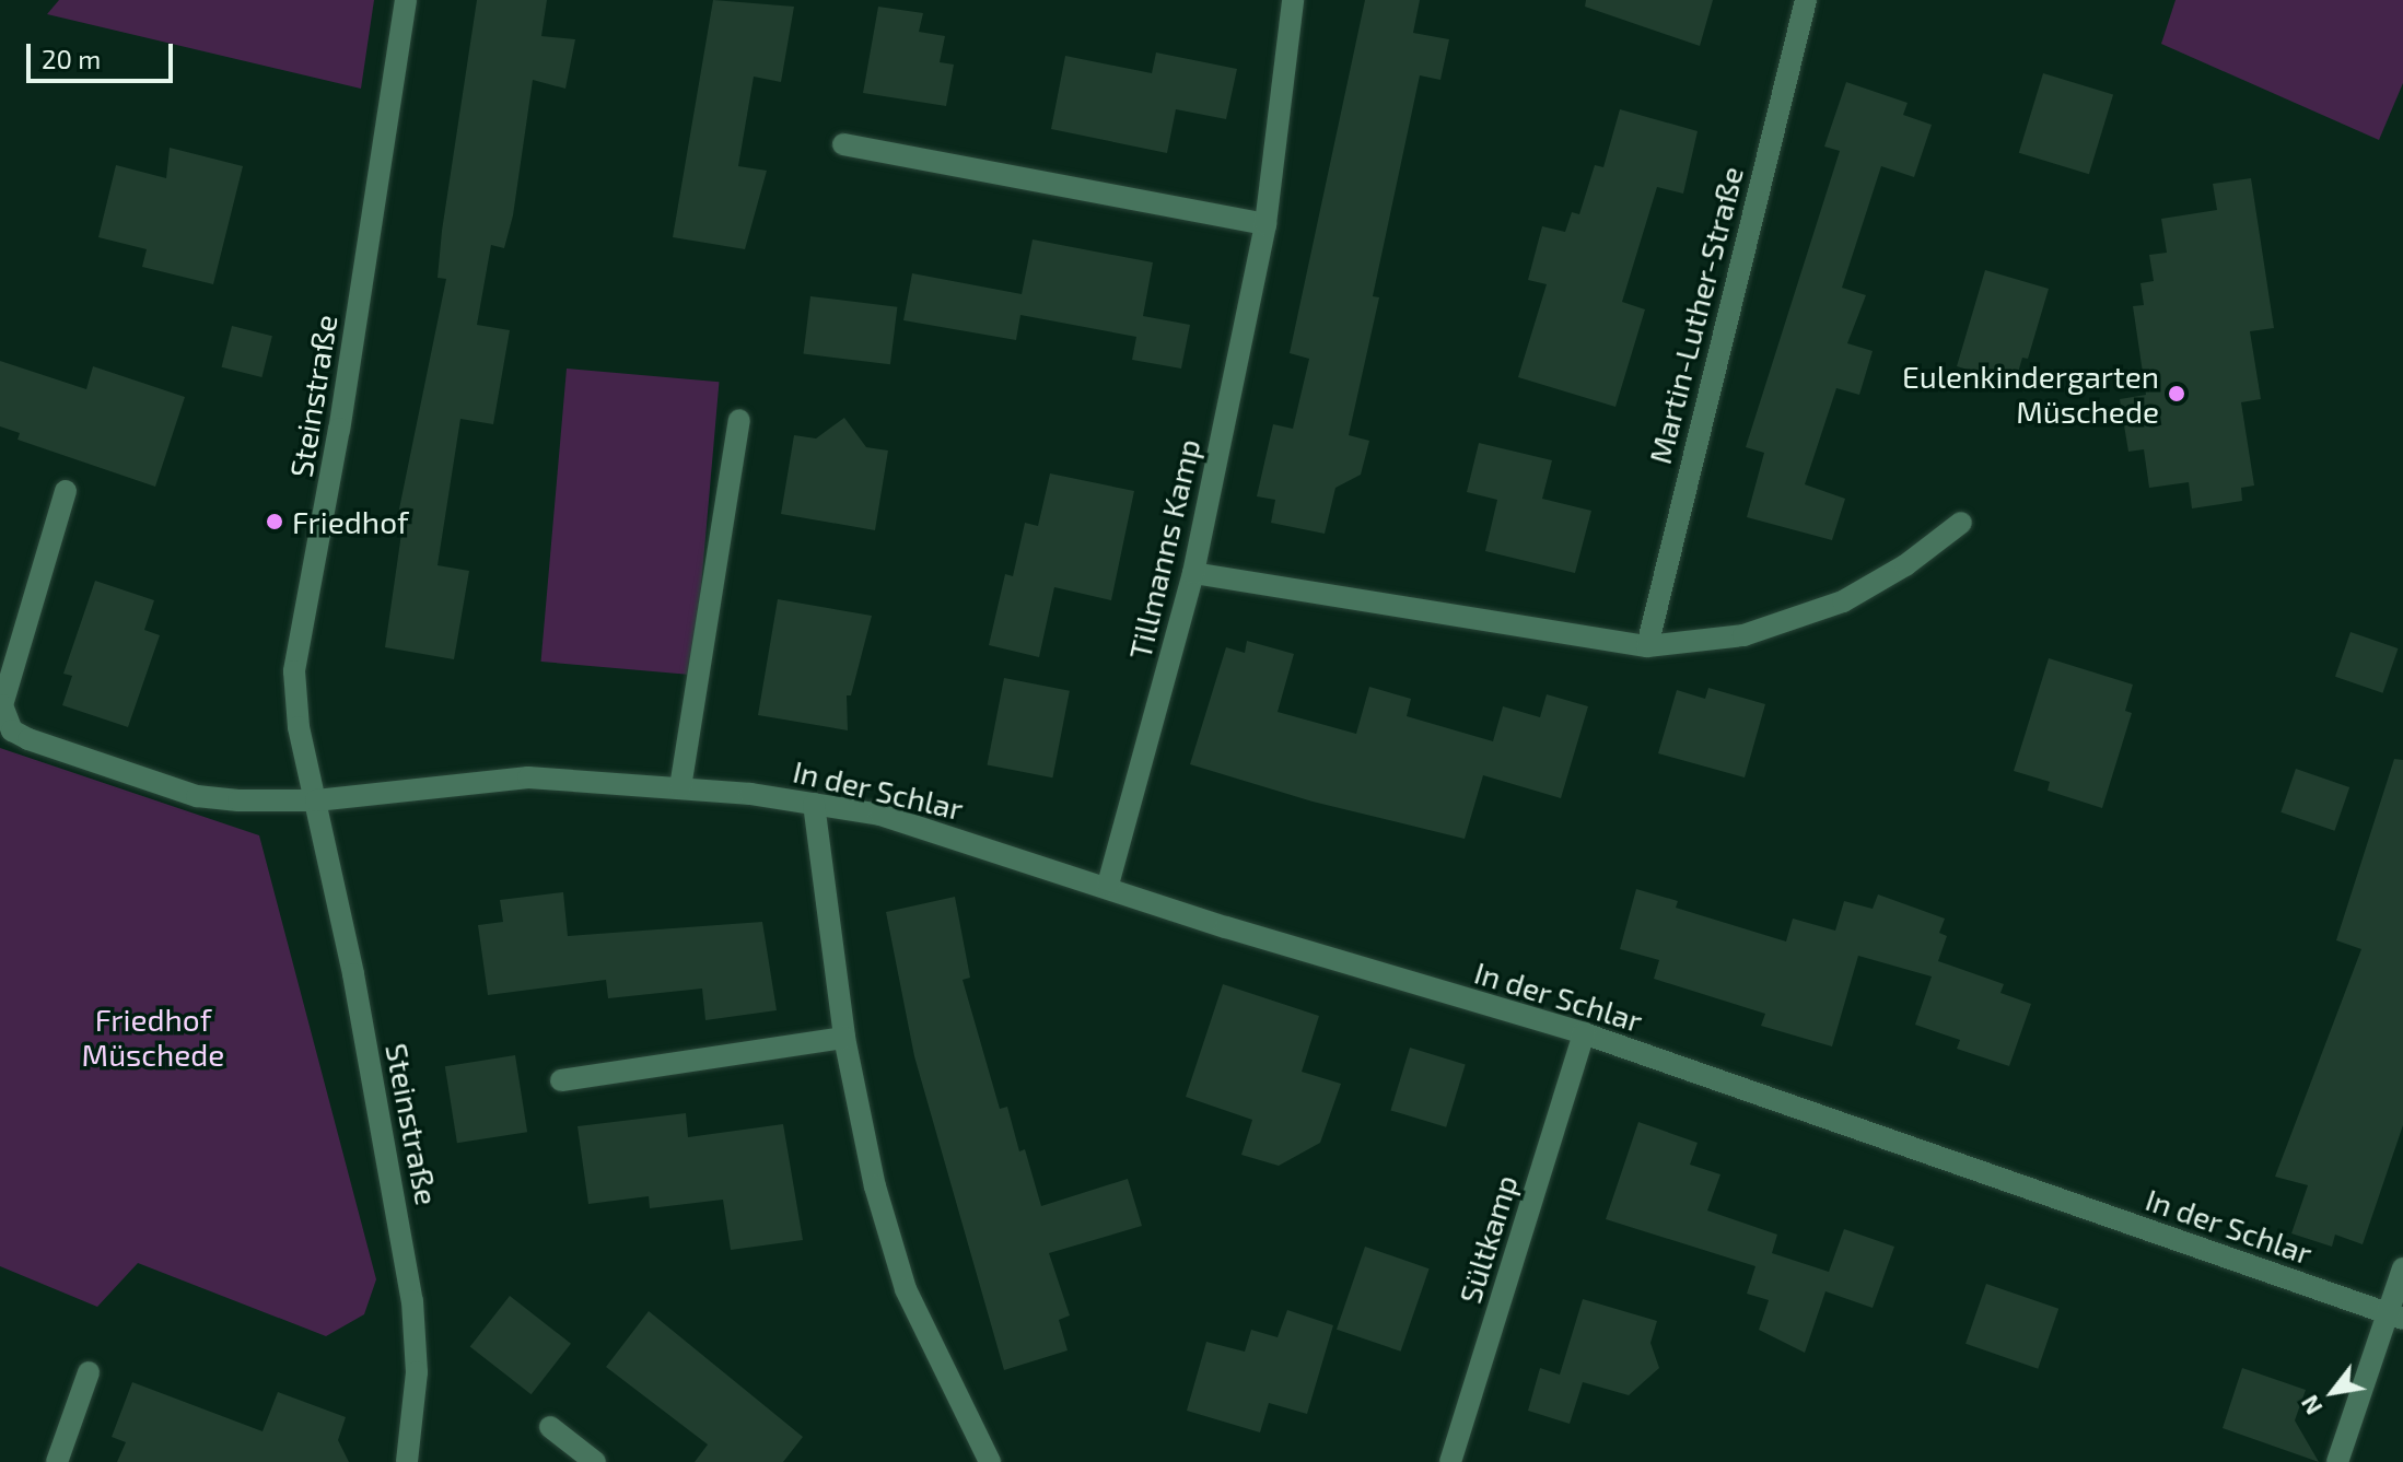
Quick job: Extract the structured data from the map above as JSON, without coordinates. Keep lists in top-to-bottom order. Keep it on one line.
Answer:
{"streets":{"street":["Martin-Luther-Straße","Steinstraße","Tillmanns Kamp","In der Schlar","Sültkamp"]},"crossings":[["Steinstraße","In der Schlar"],["Tillmanns Kamp","In der Schlar"],["In der Schlar","Sültkamp"]],"parks":["Friedhof Müschede"],"places":["Eulenkindergarten Müschede","Friedhof"],"scale_bar":"20 m","north":"bottom left"}
